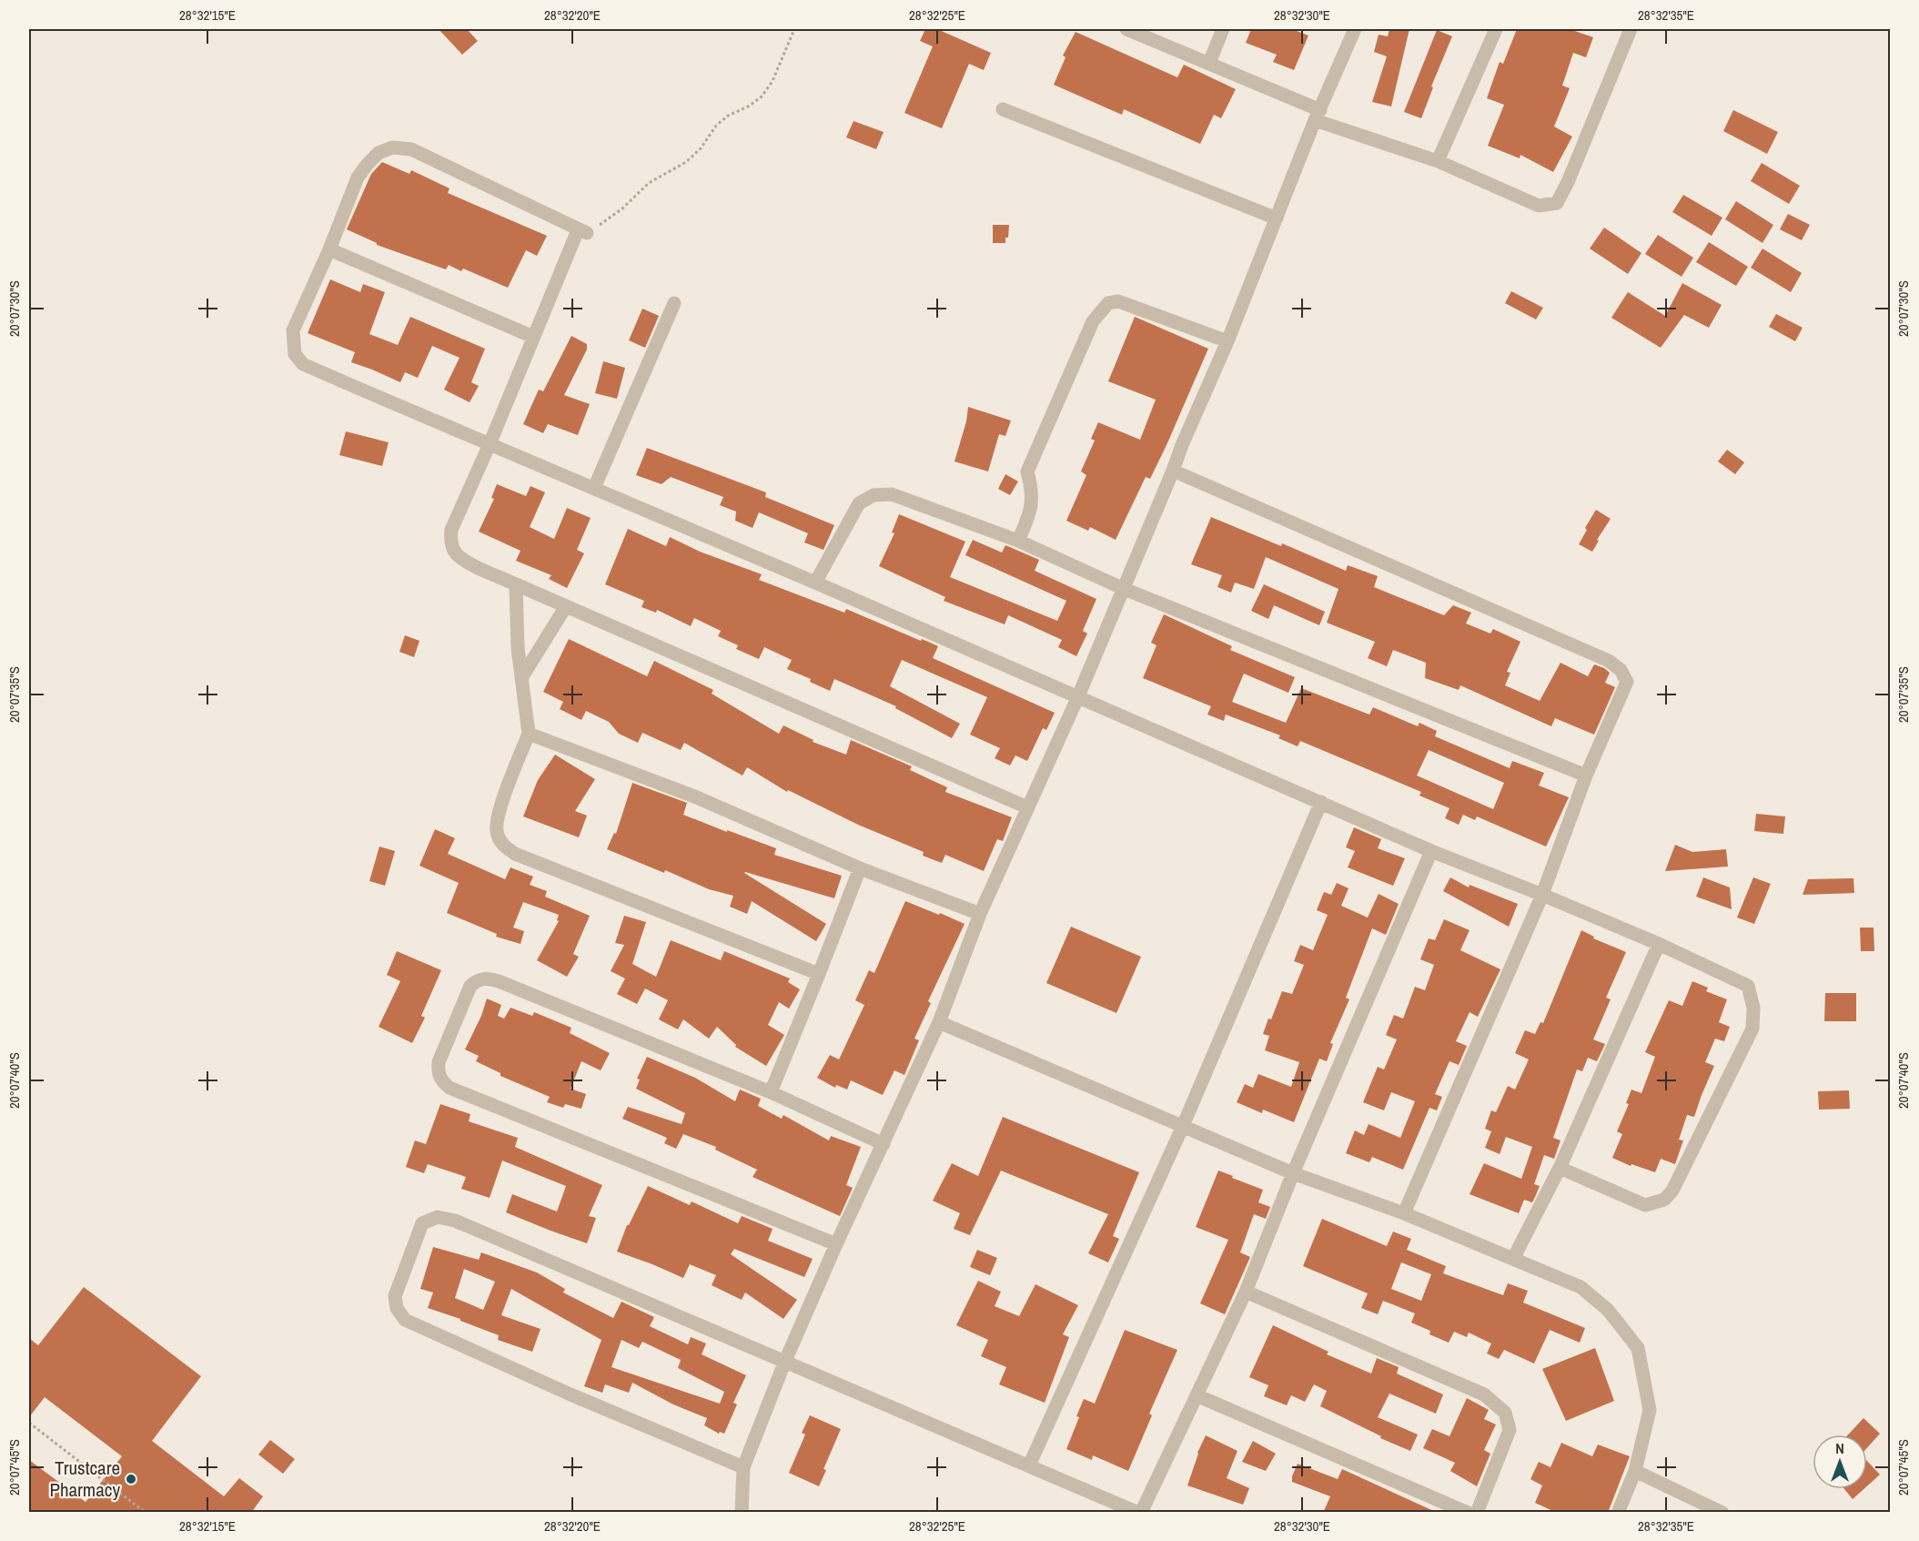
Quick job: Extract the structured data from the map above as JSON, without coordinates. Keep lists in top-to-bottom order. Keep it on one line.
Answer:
{"places":["Trustcare Pharmacy"],"north":"top","coordinates":["28°32'15\"E","28°32'20\"E","28°32'25\"E","28°32'30\"E","28°32'35\"E","20°07'30\"S","20°07'35\"S","20°07'40\"S","20°07'45\"S"]}
